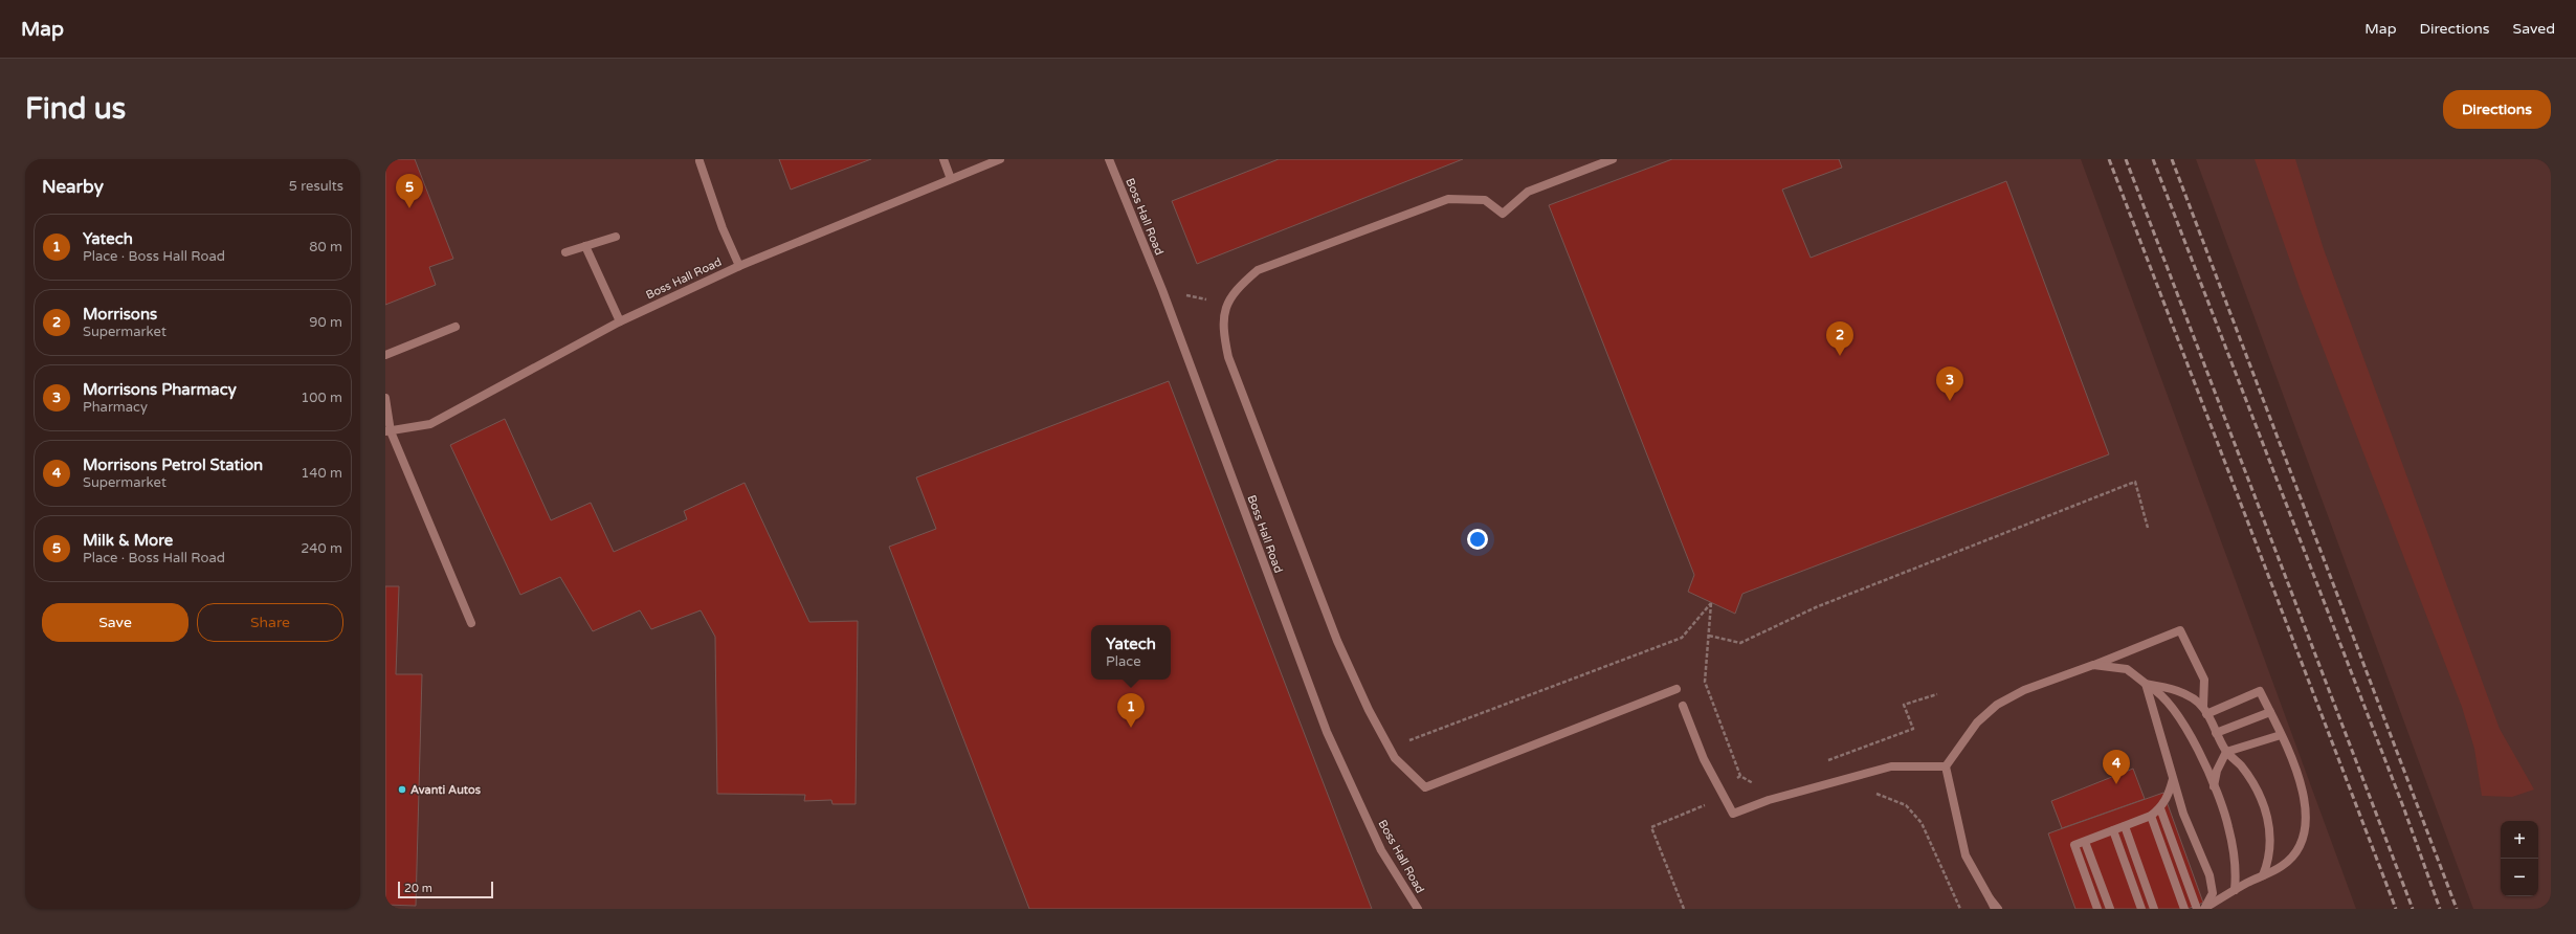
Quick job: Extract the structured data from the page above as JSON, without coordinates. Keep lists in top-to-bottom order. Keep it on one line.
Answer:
{"streets":{"street":["Boss Hall Road"]},"places":["Avanti Autos"],"scale_bar":"20 m","page":{"header":"Map","nav":["Map","Directions","Saved"],"buttons":["Directions",["Save","Share"]],"title":"Find us","heading":["Nearby","5 results"],"pins":["5","2","3","1","4"],"list":[{"mark":"1","name":"Yatech","note":"Place · Boss Hall Road","value":"80 m"},{"mark":"2","name":"Morrisons","note":"Supermarket","value":"90 m"},{"mark":"3","name":"Morrisons Pharmacy","note":"Pharmacy","value":"100 m"},{"mark":"4","name":"Morrisons Petrol Station","note":"Supermarket","value":"140 m"},{"mark":"5","name":"Milk & More","note":"Place · Boss Hall Road","value":"240 m"}],"popup":["Yatech","Place"],"map_buttons":["+","−"],"scale":"20 m"}}
